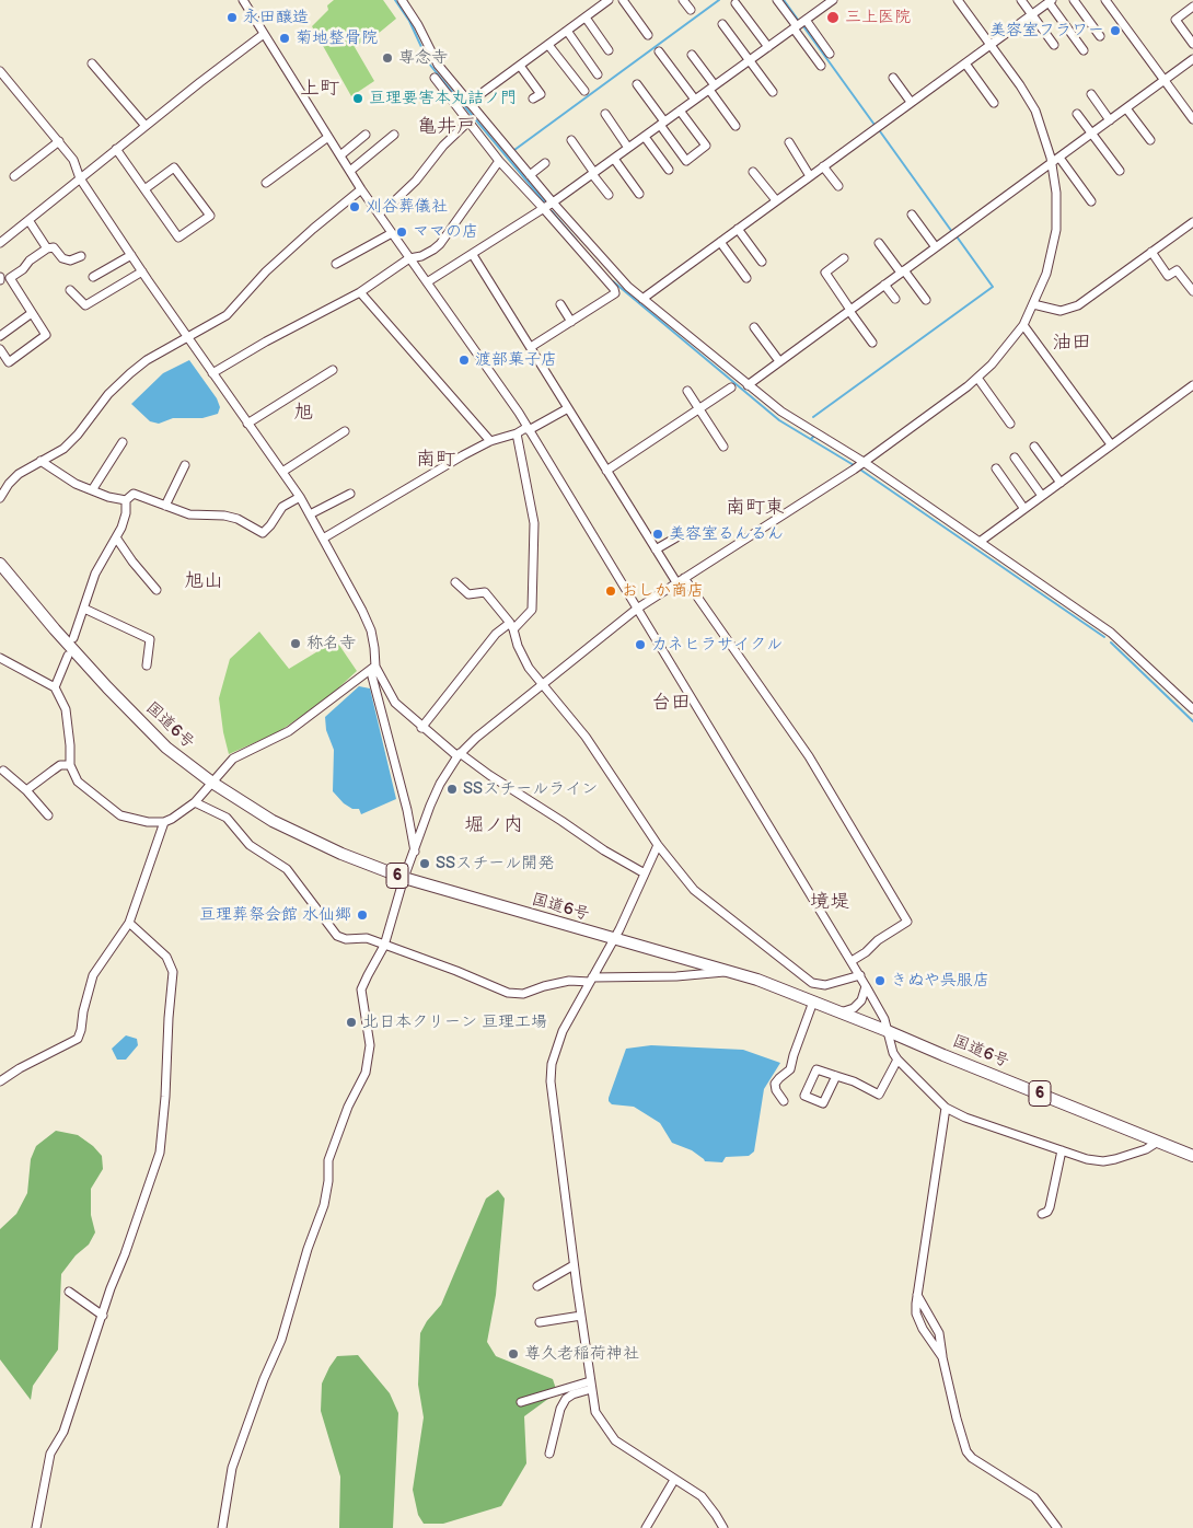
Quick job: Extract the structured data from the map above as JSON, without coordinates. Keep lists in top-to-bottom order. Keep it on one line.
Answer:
{"streets":{"highway":["国道6号","6"]},"districts":["上町","亀井戸","油田","旭","南町","南町東","旭山","台田","堀ノ内","境堤"],"places":["永田醸造","三上医院","美容室フラワー","菊地整骨院","専念寺","亘理要害本丸詰ノ門","刈谷葬儀社","ママの店","渡部菓子店","美容室るんるん","おしか商店","称名寺","カネヒラサイクル","SSスチールライン","SSスチール開発","亘理葬祭会館 水仙郷","きぬや呉服店","北日本クリーン 亘理工場","尊久老稲荷神社"]}
